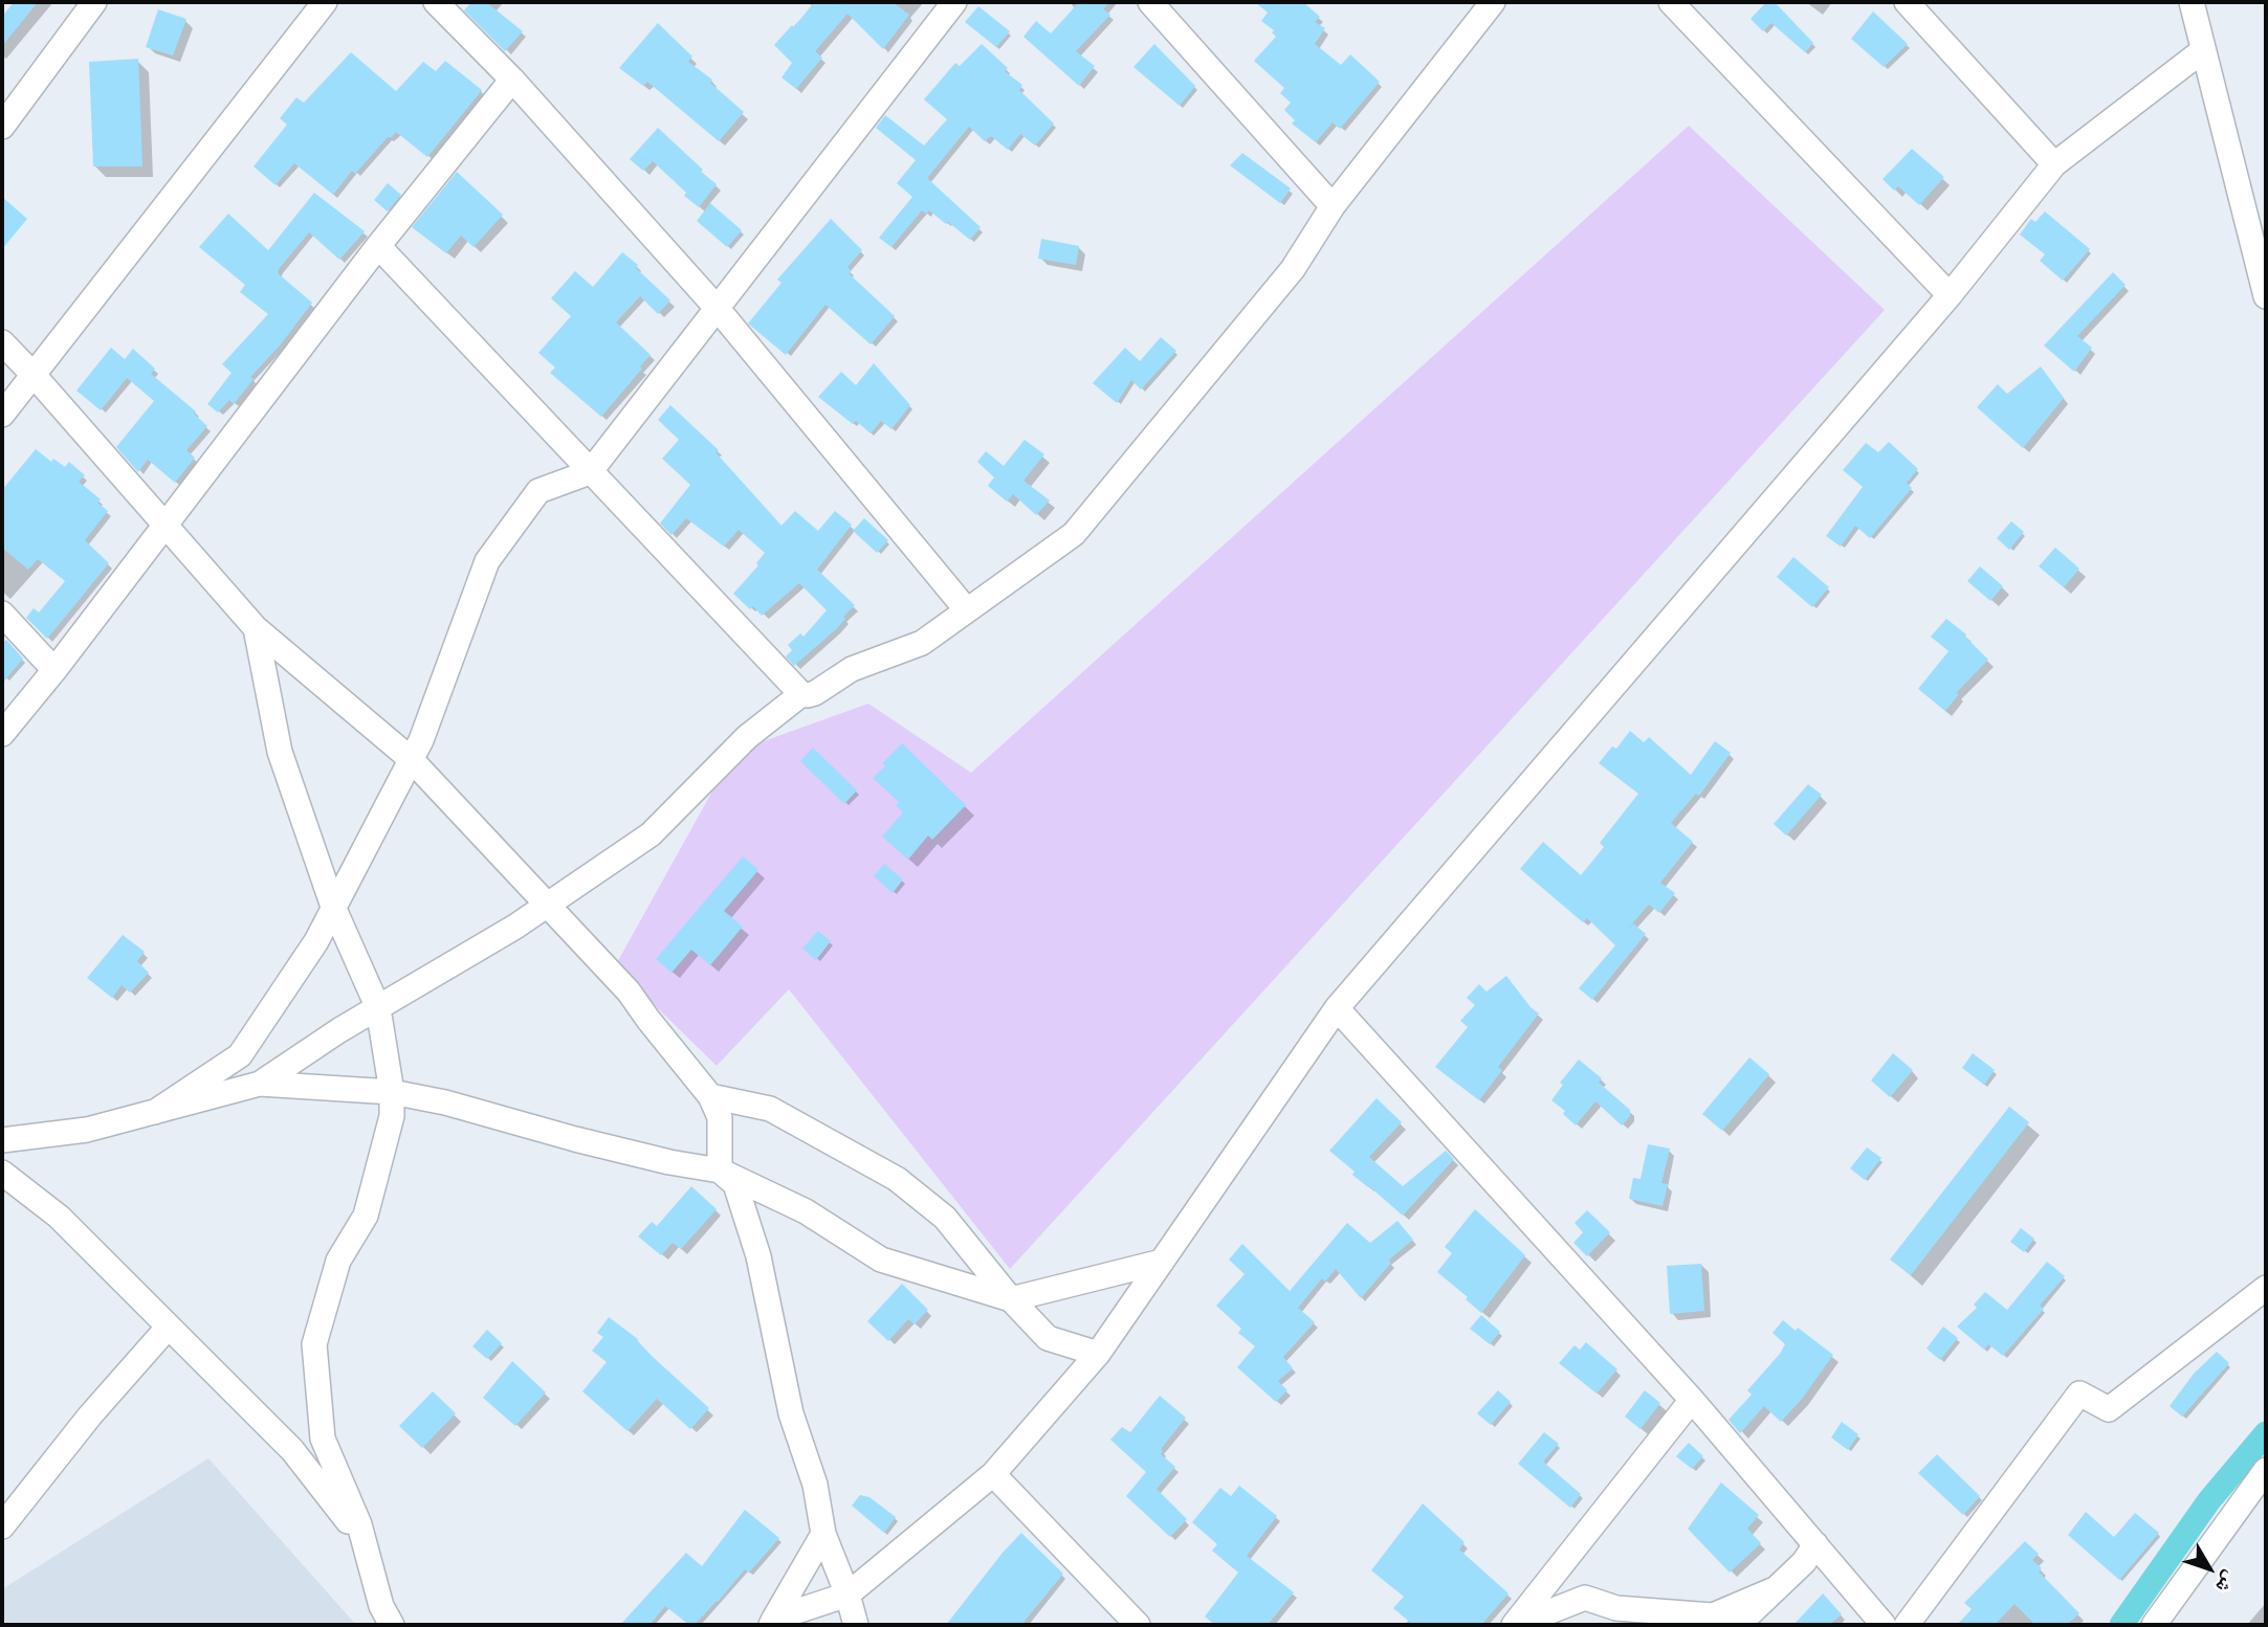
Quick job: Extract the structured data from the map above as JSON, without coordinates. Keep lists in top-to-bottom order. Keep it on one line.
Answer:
{"north":"bottom right"}
